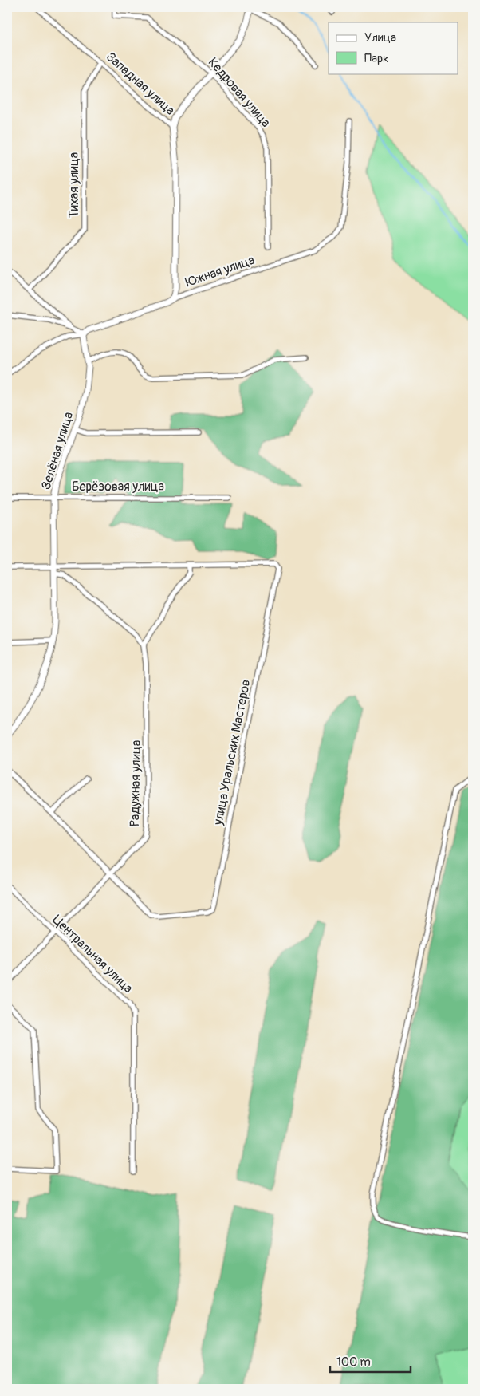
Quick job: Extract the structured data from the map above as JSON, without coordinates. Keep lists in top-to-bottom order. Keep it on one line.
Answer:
{"streets":{"street":["Западная улица","Кедровая улица","Тихая улица","Южная улица","Зелёная улица","Берёзовая улица","улица Уральских Мастеров","Радужная улица","Центральная улица"]},"crossings":[["Западная улица","Тихая улица"],["Западная улица","Южная улица"],["Южная улица","Зелёная улица"],["Зелёная улица","Берёзовая улица"],["улица Уральских Мастеров","Радужная улица"],["Радужная улица","Центральная улица"]],"legend":["Улица","Парк"],"scale_bar":"100 m"}
